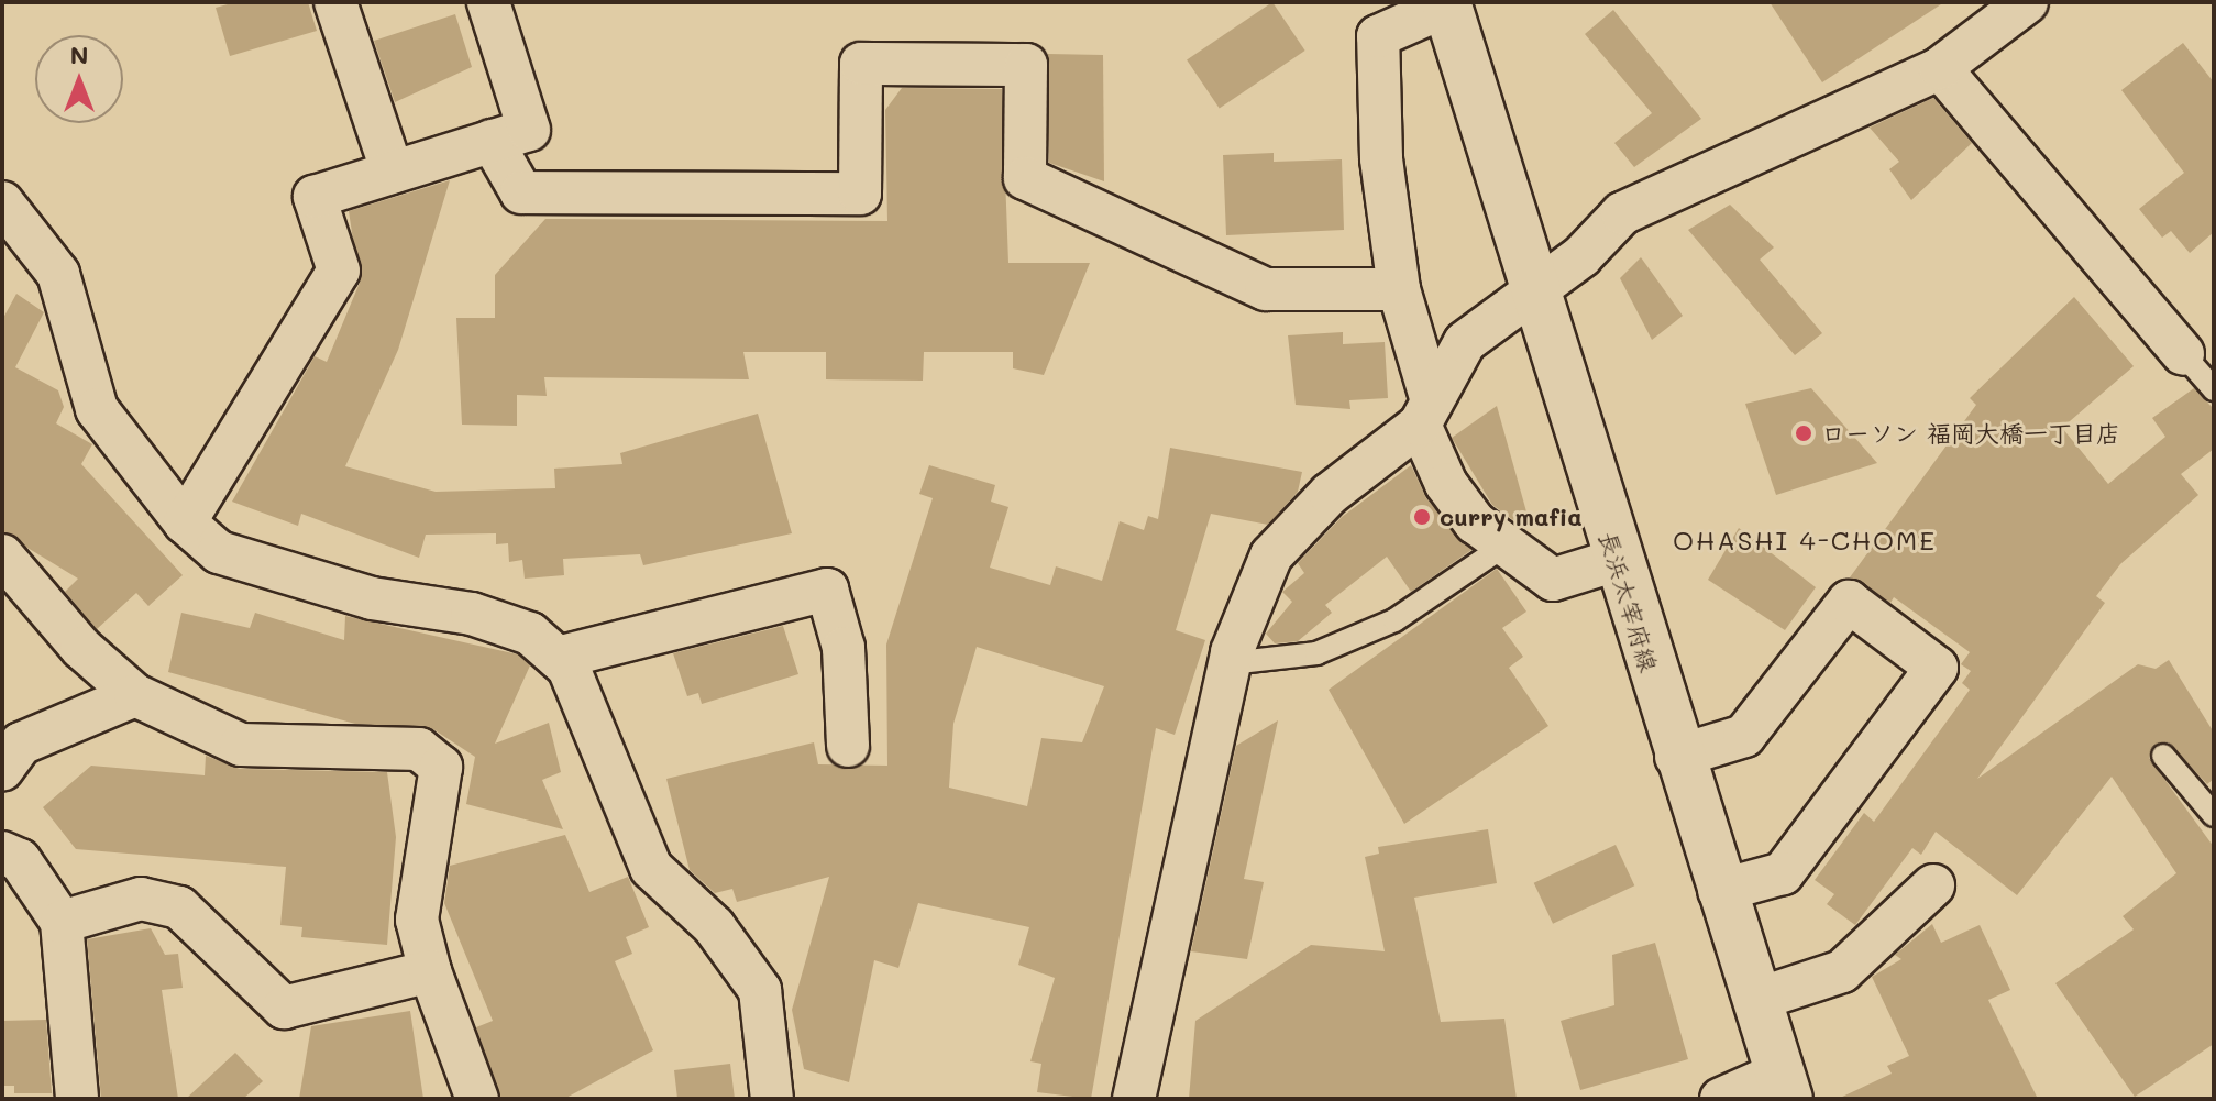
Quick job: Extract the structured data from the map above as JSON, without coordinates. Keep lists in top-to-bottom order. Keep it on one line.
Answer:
{"streets":{"street":["長浜太宰府線"]},"districts":["OHASHI 4-CHOME"],"places":["ローソン 福岡大橋一丁目店","curry mafia"],"north":"top"}
